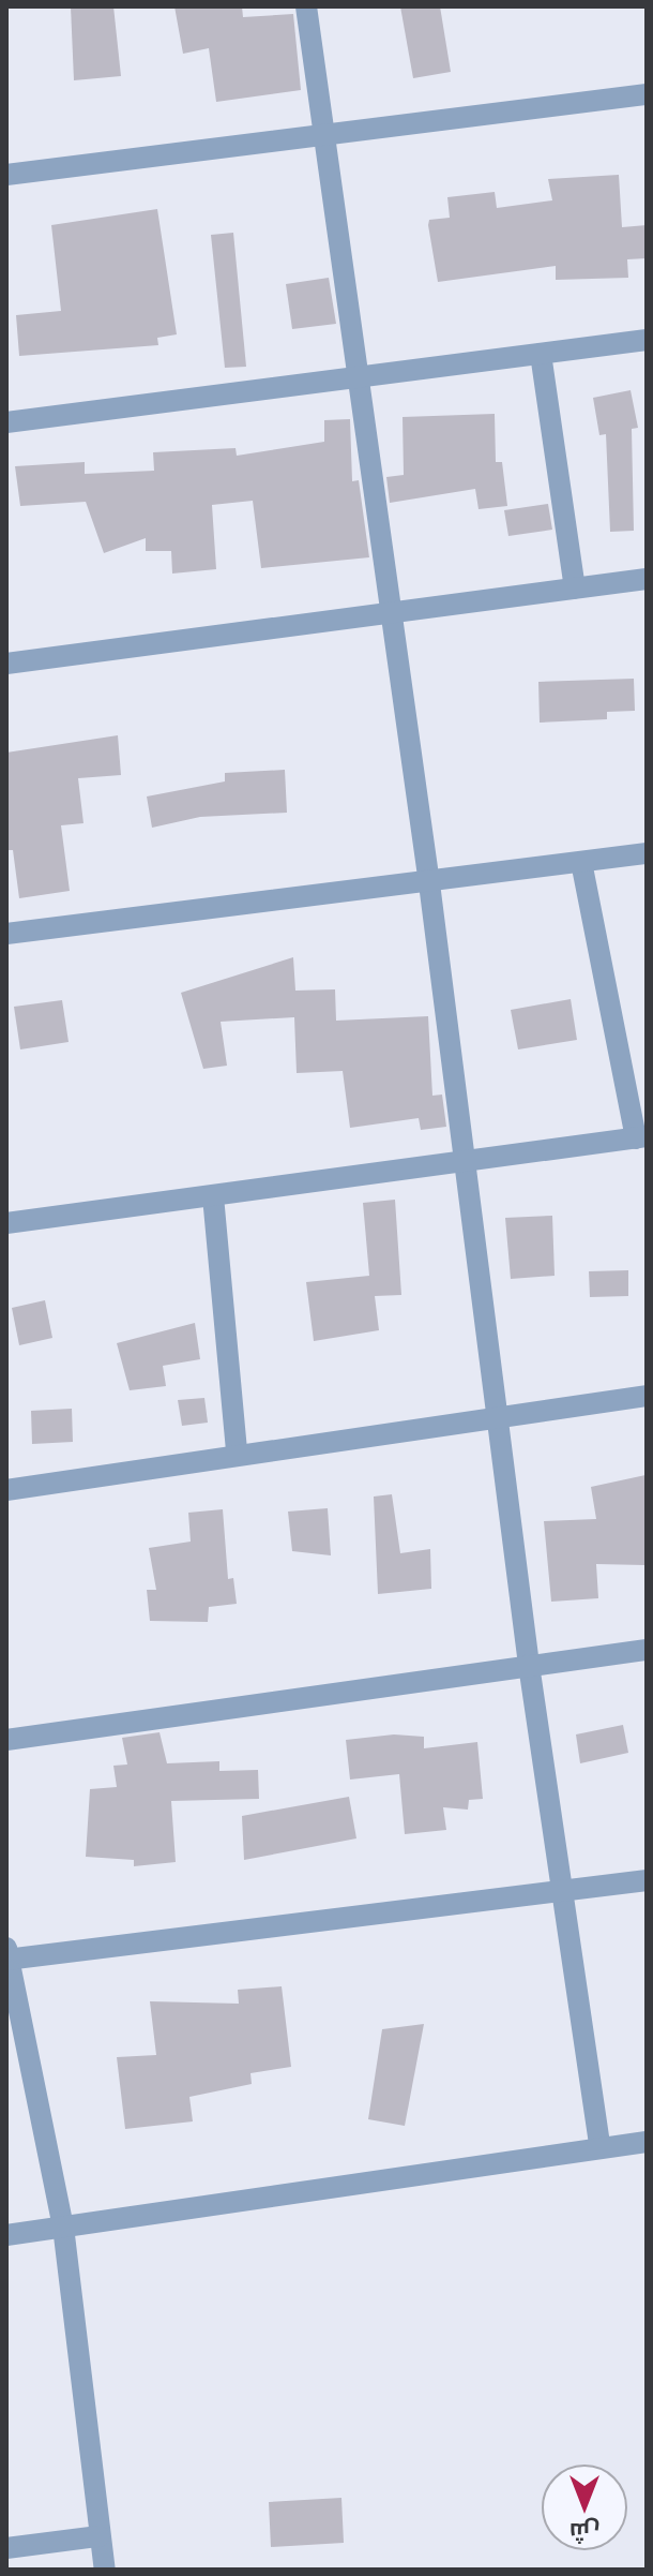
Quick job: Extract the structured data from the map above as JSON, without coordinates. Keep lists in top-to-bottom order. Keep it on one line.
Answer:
{"north":"bottom"}
